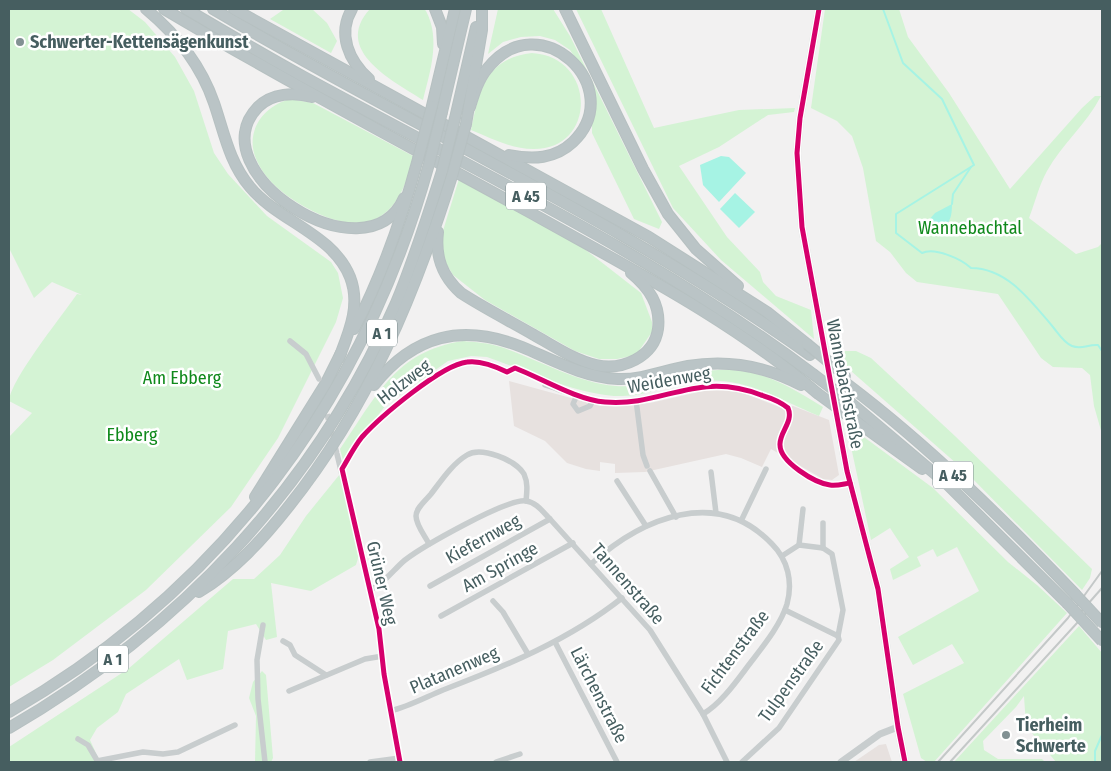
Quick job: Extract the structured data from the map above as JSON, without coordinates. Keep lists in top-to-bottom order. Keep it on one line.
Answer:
{"streets":{"highway":["A 45","A 1"],"main road":["Wannebachstraße"],"street":["Weidenweg","Holzweg","Kiefernweg","Am Springe","Grüner Weg","Tannenstraße","Fichtenstraße","Platanenweg","Tulpenstraße","Lärchenstraße"]},"crossings":[["Weidenweg","Wannebachstraße"],["Holzweg","Grüner Weg"],["Kiefernweg","Tannenstraße"],["Am Springe","Tannenstraße"],["Grüner Weg","Platanenweg"],["Tannenstraße","Fichtenstraße"],["Tannenstraße","Platanenweg"],["Fichtenstraße","Tulpenstraße"],["Platanenweg","Lärchenstraße"]],"parks":["Wannebachtal","Am Ebberg","Ebberg"],"places":["Schwerter-Kettensägenkunst","Tierheim Schwerte"]}
